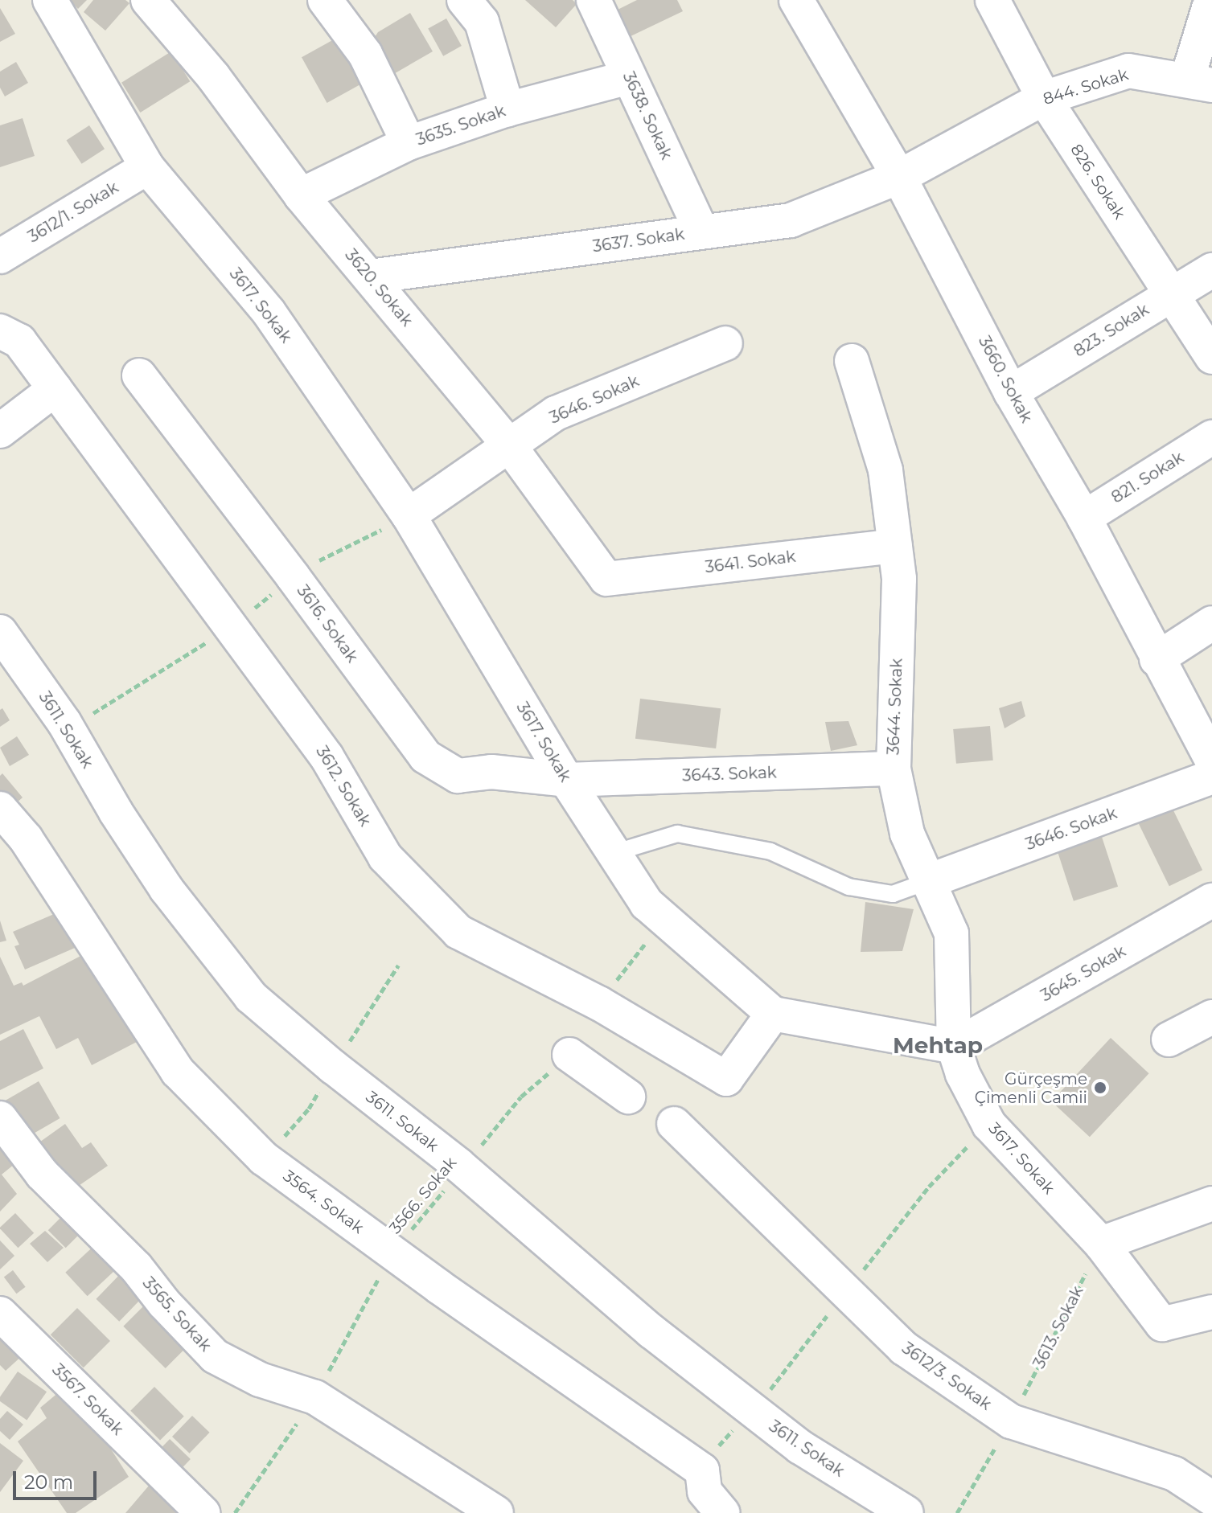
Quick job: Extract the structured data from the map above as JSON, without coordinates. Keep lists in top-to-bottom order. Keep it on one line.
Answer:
{"streets":{"street":["844. Sokak","3638. Sokak","3635. Sokak","826. Sokak","3612/1. Sokak","3637. Sokak","3620. Sokak","3617. Sokak","823. Sokak","3660. Sokak","3646. Sokak","821. Sokak","3641. Sokak","3616. Sokak","3644. Sokak","3611. Sokak","3643. Sokak","3612. Sokak","3645. Sokak","3564. Sokak","3565. Sokak","3612/3. Sokak","3567. Sokak"],"path":["3566. Sokak","3613. Sokak"]},"crossings":[["844. Sokak","826. Sokak"],["844. Sokak","3637. Sokak"],["844. Sokak","3660. Sokak"],["3638. Sokak","3635. Sokak"],["3638. Sokak","3637. Sokak"],["3635. Sokak","3620. Sokak"],["826. Sokak","823. Sokak"],["3612/1. Sokak","3617. Sokak"],["3637. Sokak","3620. Sokak"],["3637. Sokak","3660. Sokak"],["3620. Sokak","3646. Sokak"],["3620. Sokak","3641. Sokak"],["3617. Sokak","3646. Sokak"],["3617. Sokak","3616. Sokak"],["3617. Sokak","3644. Sokak"],["3617. Sokak","3643. Sokak"],["3617. Sokak","3612. Sokak"],["3617. Sokak","3645. Sokak"],["3617. Sokak","3613. Sokak"],["823. Sokak","3660. Sokak"],["3660. Sokak","821. Sokak"],["3646. Sokak","3644. Sokak"],["3641. Sokak","3644. Sokak"],["3616. Sokak","3643. Sokak"],["3644. Sokak","3643. Sokak"],["3644. Sokak","3645. Sokak"],["3611. Sokak","3566. Sokak"],["3566. Sokak","3564. Sokak"],["3566. Sokak","3565. Sokak"],["3613. Sokak","3612/3. Sokak"]],"districts":["Mehtap"],"places":["Gürçeşme Çimenli Camii"],"scale_bar":"20 m"}
